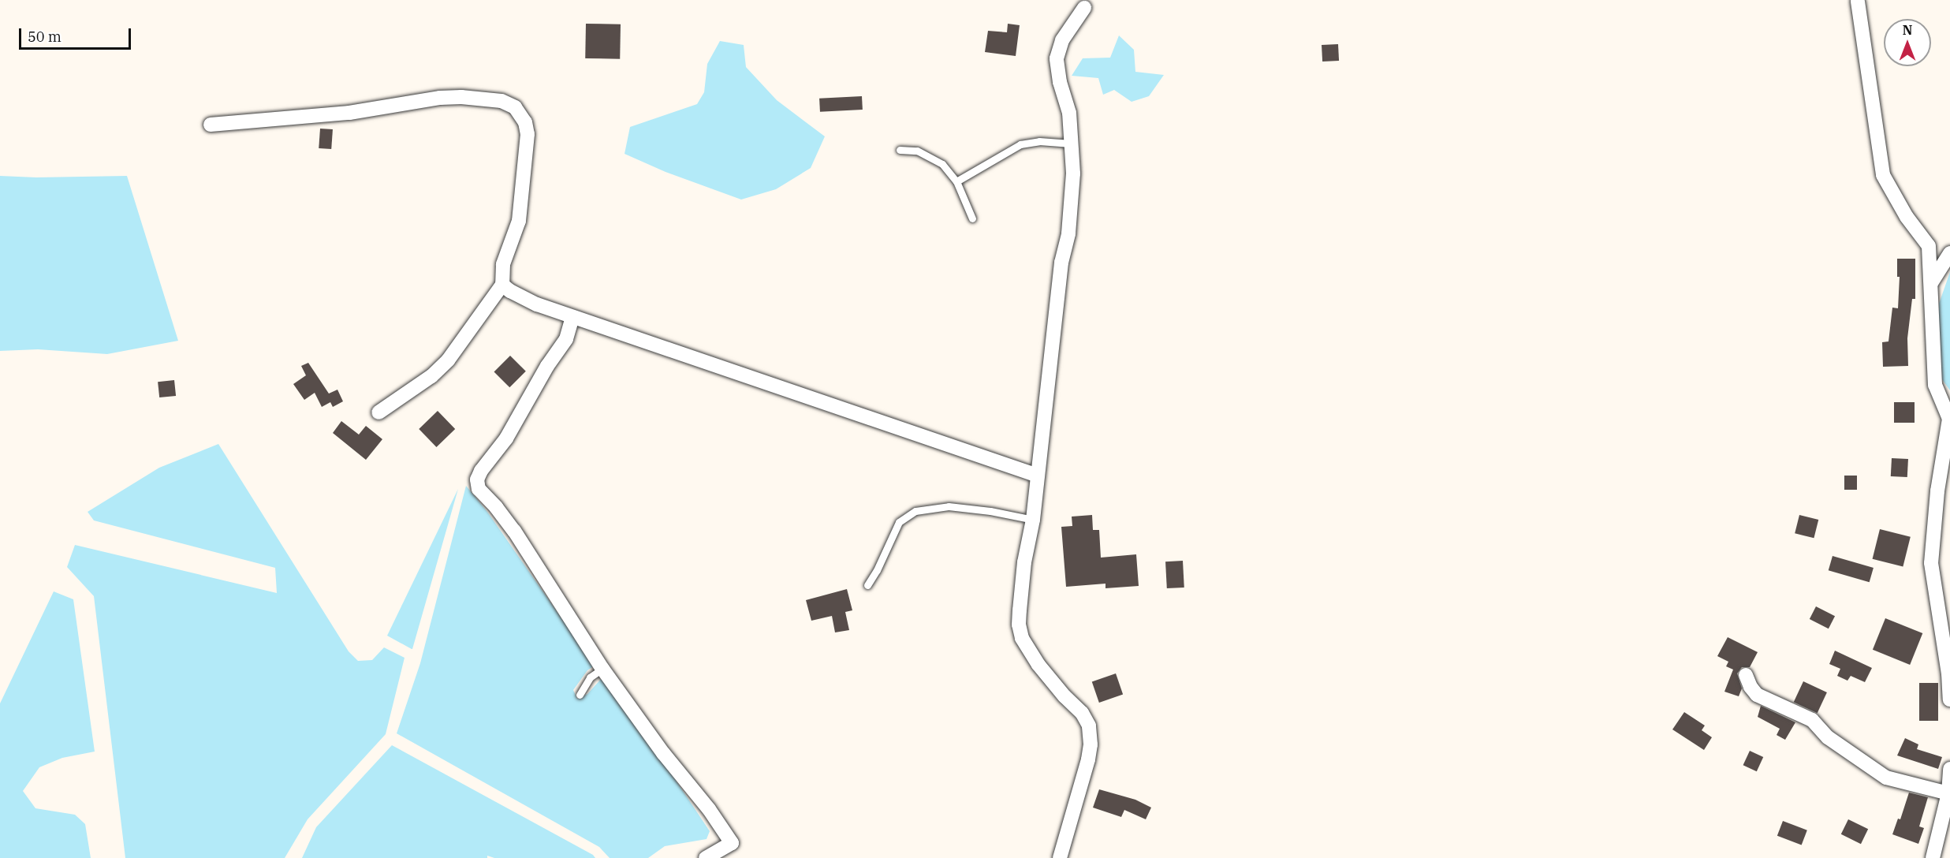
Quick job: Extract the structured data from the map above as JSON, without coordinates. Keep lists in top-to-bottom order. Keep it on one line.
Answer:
{"scale_bar":"50 m","north":"top"}
